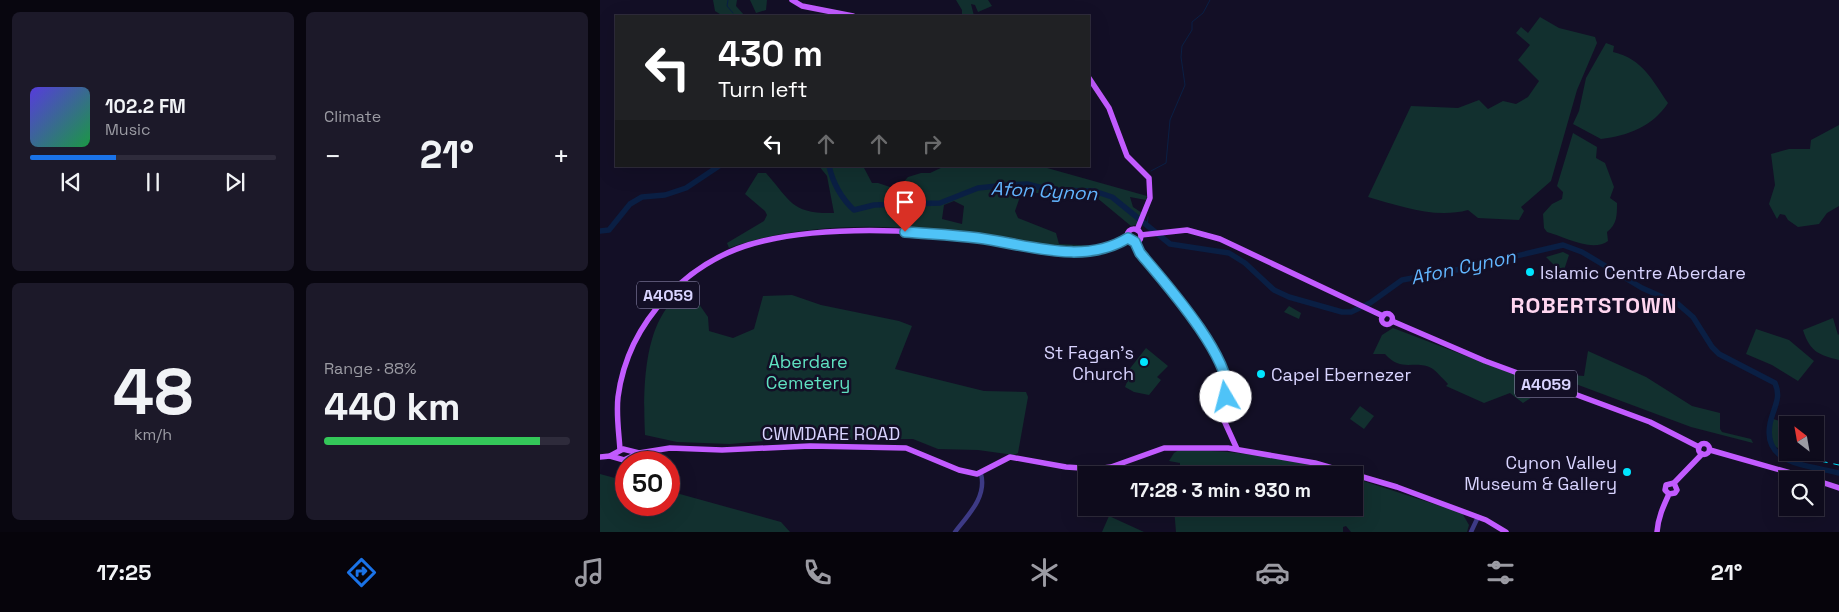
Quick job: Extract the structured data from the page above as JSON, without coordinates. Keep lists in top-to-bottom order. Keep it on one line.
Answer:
{"streets":{"main road":["A4059","CWMDARE ROAD"]},"districts":["ROBERTSTOWN"],"water":["Afon Cynon"],"parks":["Aberdare Cemetery"],"places":["Islamic Centre Aberdare","St Fagan's Church","Capel Ebernezer","Cynon Valley Museum & Gallery"],"north":"top left","page":{"tile":["Climate",["48","km/h"],["Range · 88%","440 km"]],"turn":["430 m","Turn left"],"song":["102.2 FM","Music"],"heat":["−","21°","+"],"limit":"50","trip":"17:28 · 3 min · 930 m","tabs":["17:25","21°"]}}
